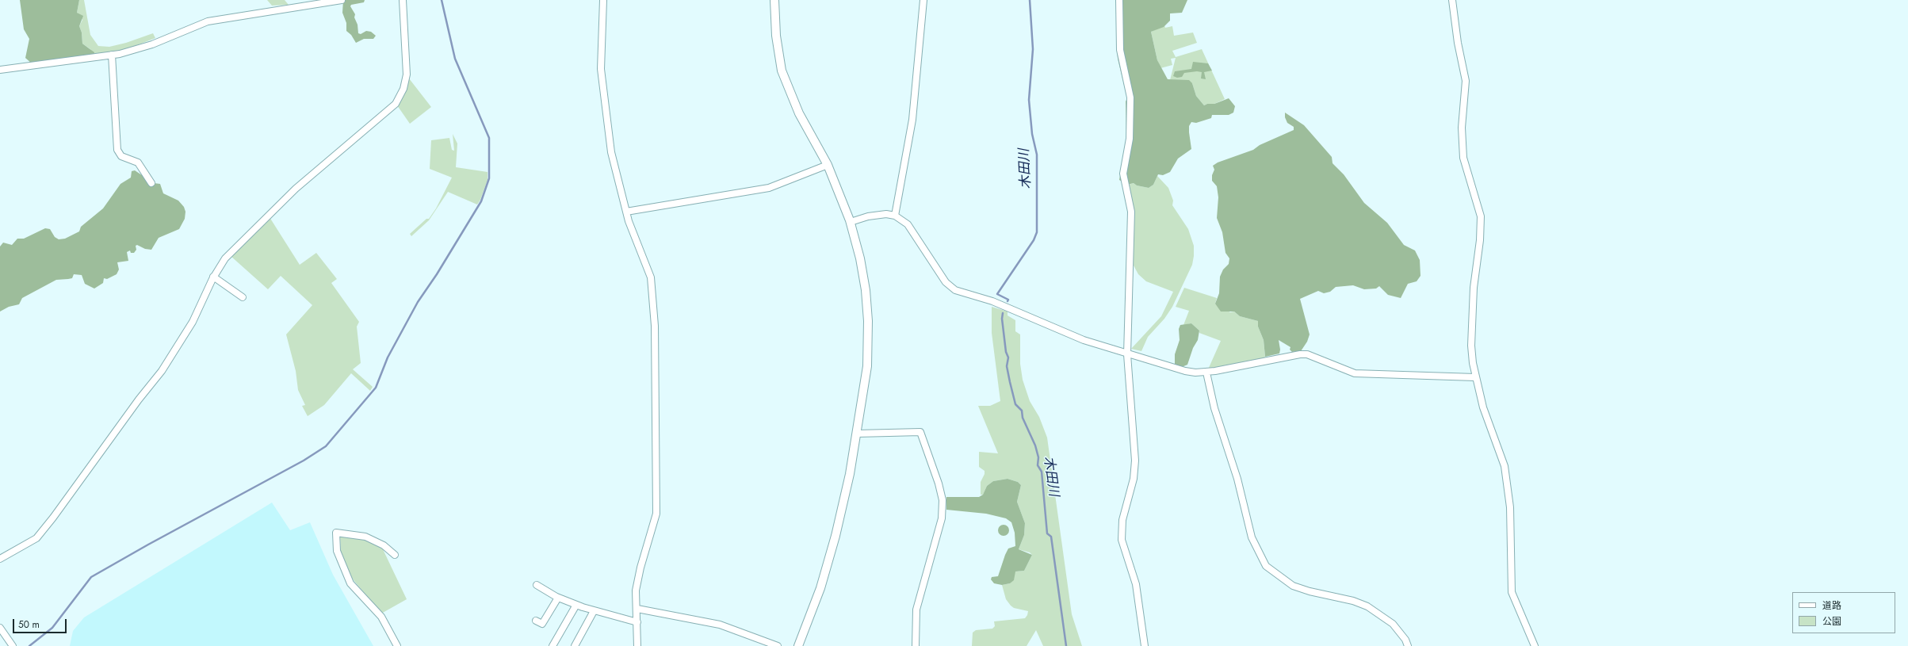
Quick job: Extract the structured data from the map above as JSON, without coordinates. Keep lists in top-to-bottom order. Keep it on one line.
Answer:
{"water":["木田川"],"legend":["道路","公園"],"scale_bar":"50 m"}
